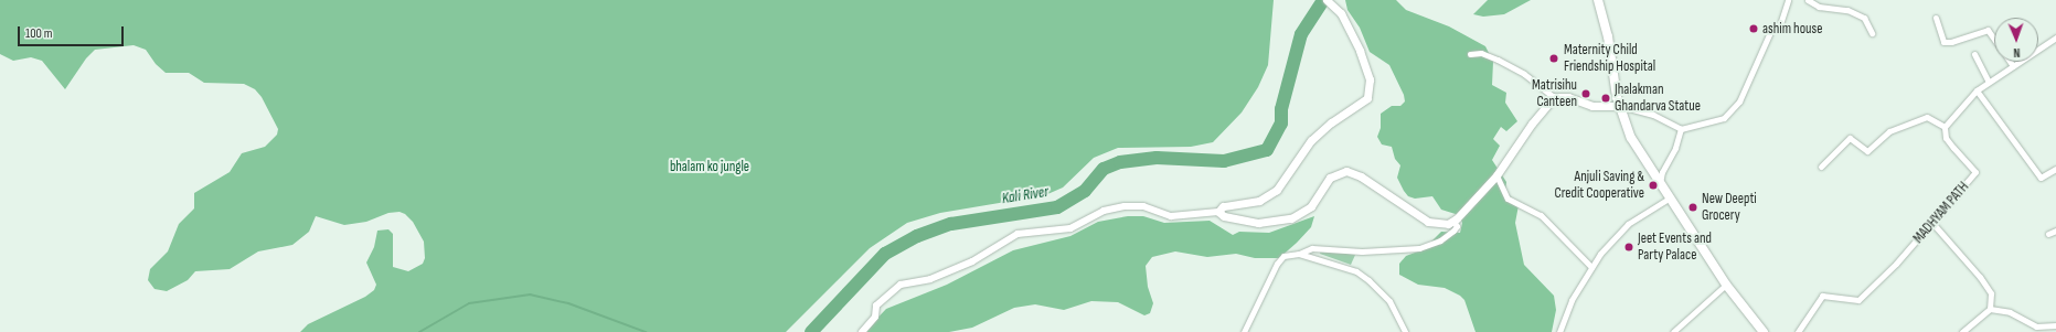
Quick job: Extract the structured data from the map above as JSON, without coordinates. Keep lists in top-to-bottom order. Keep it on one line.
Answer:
{"streets":{"street":["MADHYAM PATH"]},"water":["Kali River"],"parks":["bhalam ko jungle"],"places":["ashim house","Maternity Child Friendship Hospital","Matrisihu Canteen","Jhalakman Ghandarva Statue","Anjuli Saving & Credit Cooperative","New Deepti Grocery","Jeet Events and Party Palace"],"scale_bar":"100 m","north":"bottom"}
